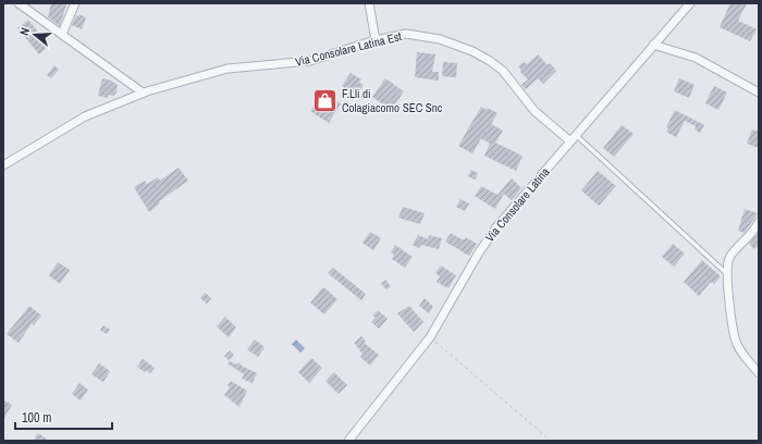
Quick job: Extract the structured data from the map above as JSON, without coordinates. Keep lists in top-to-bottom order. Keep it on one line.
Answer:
{"streets":{"street":["Via Consolare Latina Est","Via Consolare Latina"]},"crossings":[["Via Consolare Latina Est","Via Consolare Latina"]],"places":{"shop":["F.Lli di Colagiacomo SEC Snc"]},"scale_bar":"100 m","north":"left"}
